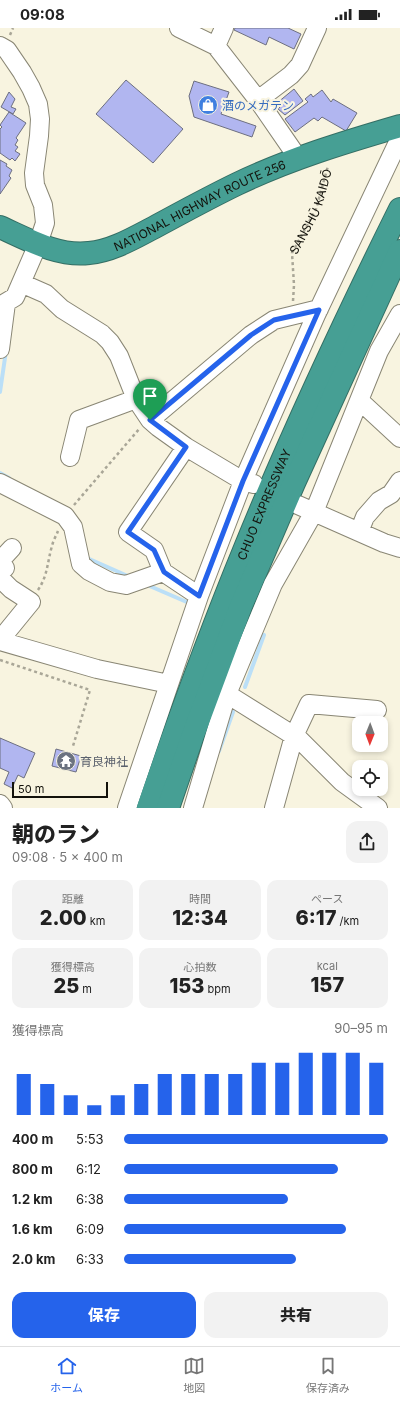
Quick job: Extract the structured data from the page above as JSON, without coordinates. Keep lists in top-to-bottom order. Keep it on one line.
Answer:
{"streets":{"highway":["NATIONAL HIGHWAY ROUTE 256","CHUO EXPRESSWAY"],"path":["SANSHŪ KAIDŌ"]},"crossings":[["NATIONAL HIGHWAY ROUTE 256","SANSHŪ KAIDŌ"]],"places":{"shop":["酒のメガテン"],"temple":["育良神社"]},"scale_bar":"50 m","north":"bottom","page":{"status":"09:08","scale":"50 m","heading":["朝のラン","09:08 · 5 × 400 m"],"stats":[["距離","2.00 km"],["時間","12:34"],["ペース","6:17 /km"],["獲得標高","25 m"],["心拍数","153 bpm"],["kcal","157"]],"chart":["獲得標高","90–95 m"],"list":[{"name":"400 m","note":"5:53"},{"name":"800 m","note":"6:12"},{"name":"1.2 km","note":"6:38"},{"name":"1.6 km","note":"6:09"},{"name":"2.0 km","note":"6:33"}],"buttons":["保存","共有"],"tabs":["ホーム","地図","保存済み"]}}
